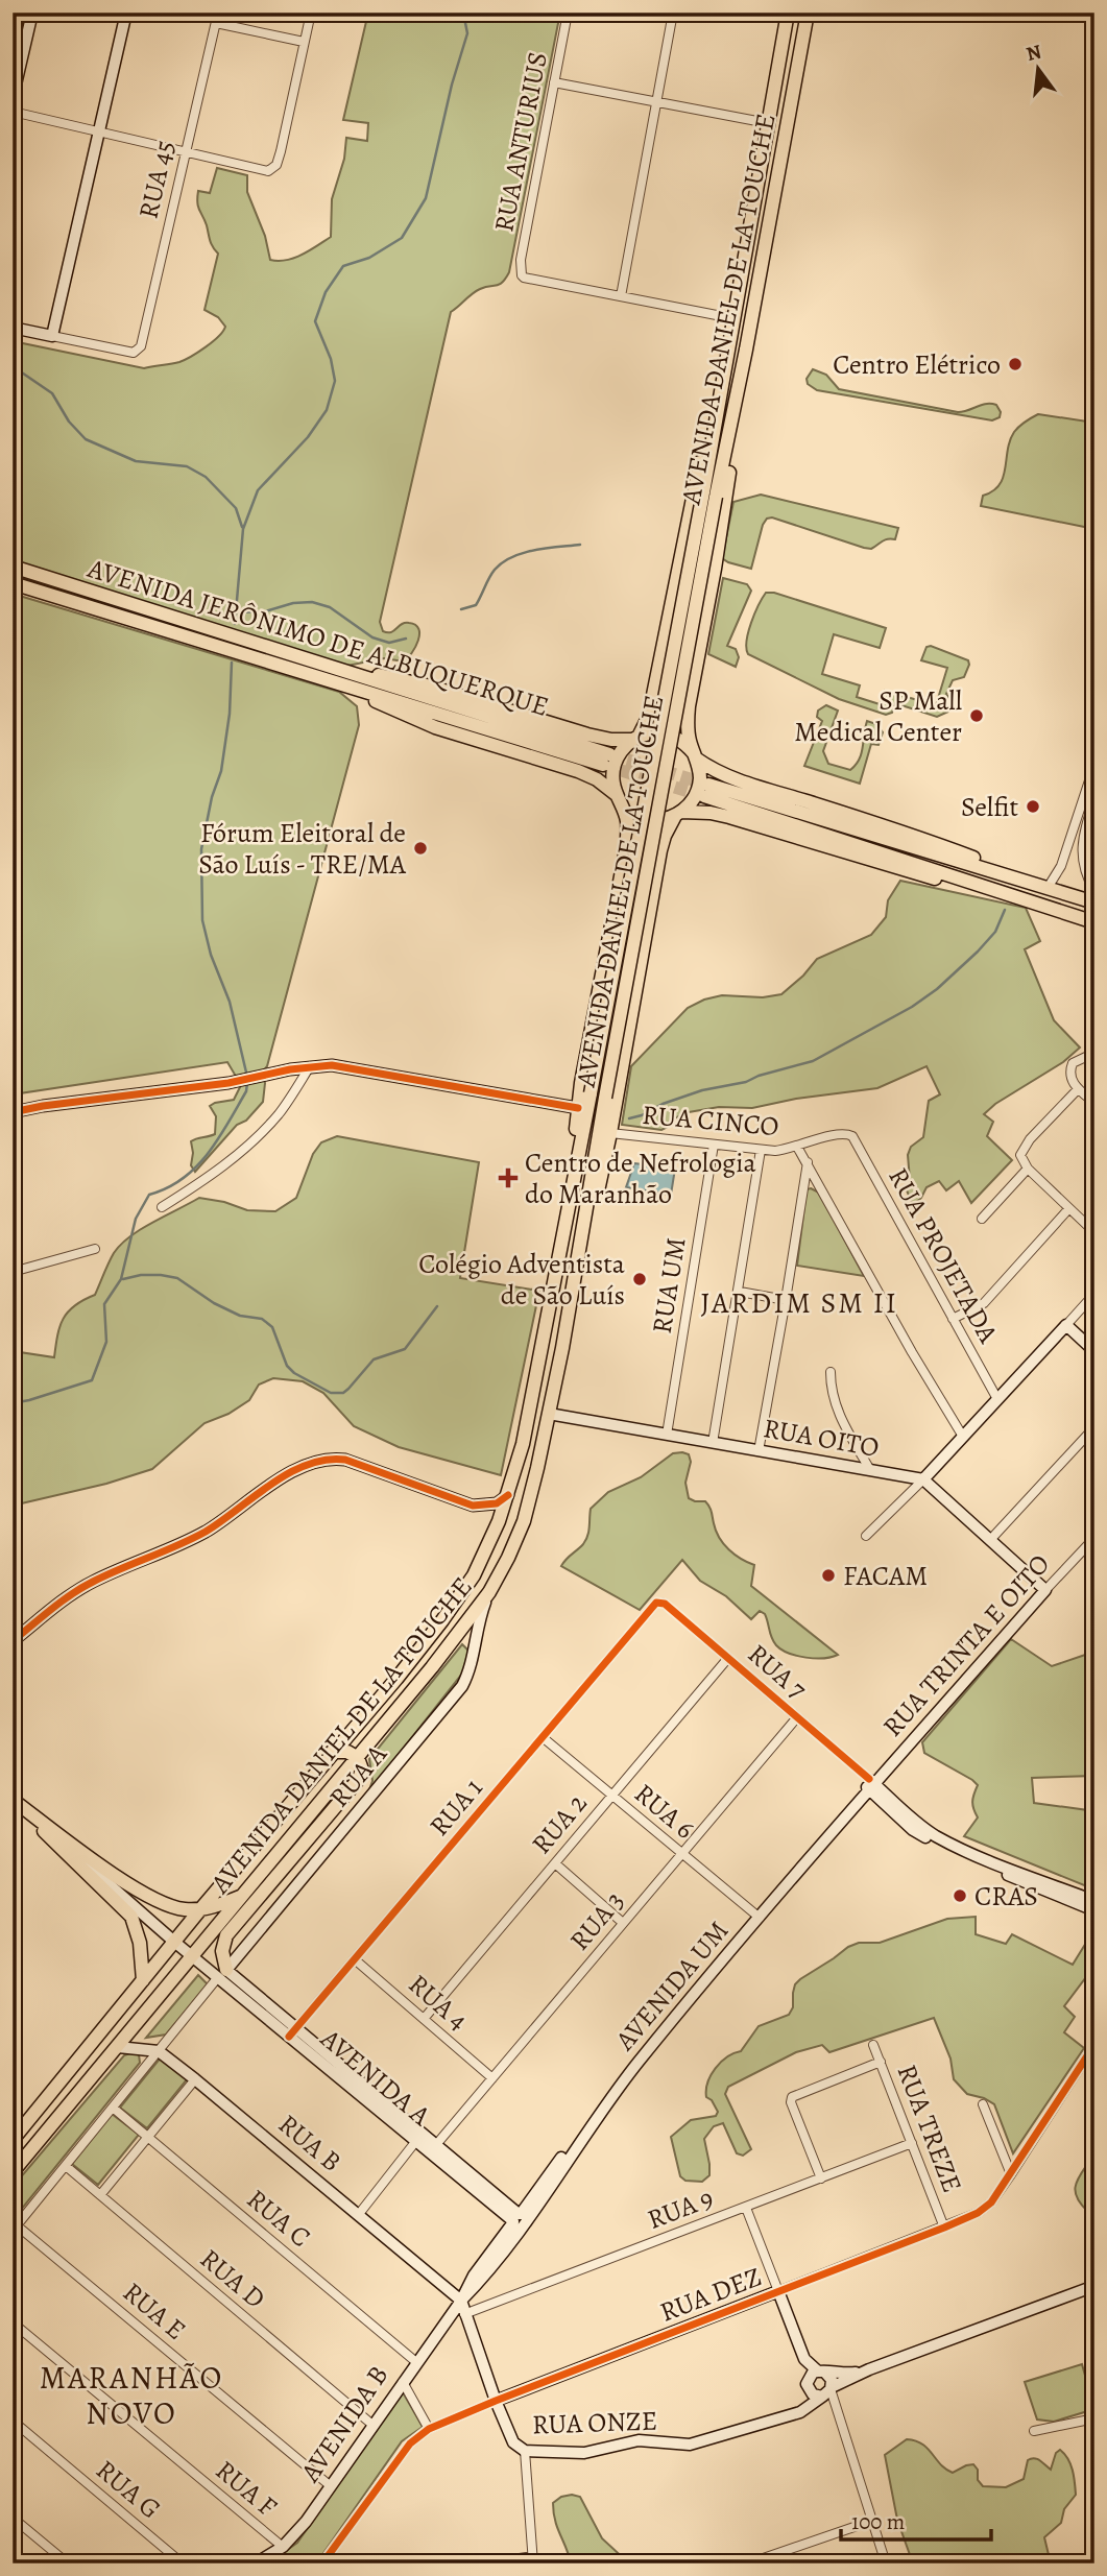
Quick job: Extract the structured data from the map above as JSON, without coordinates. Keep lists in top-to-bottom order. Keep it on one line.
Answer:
{"streets":{"main road":["AVENIDA DANIEL DE LA TOUCHE","AVENIDA JERÔNIMO DE ALBUQUERQUE"],"street":["RUA ANTURIUS","RUA 45","RUA CINCO","RUA PROJETADA","RUA UM","RUA OITO","RUA TRINTA E OITO","RUA 7","RUA A","RUA 1","RUA 6","RUA 2","RUA 3","AVENIDA UM","RUA 4","AVENIDA A","RUA TREZE","RUA B","RUA 9","RUA C","RUA D","RUA DEZ","RUA E","RUA ONZE","AVENIDA B","RUA F","RUA G"]},"crossings":[["AVENIDA DANIEL DE LA TOUCHE","RUA OITO"],["AVENIDA DANIEL DE LA TOUCHE","RUA A"],["AVENIDA DANIEL DE LA TOUCHE","AVENIDA A"],["RUA CINCO","RUA PROJETADA"],["RUA CINCO","RUA UM"],["RUA UM","RUA OITO"],["RUA TRINTA E OITO","RUA 7"],["RUA TRINTA E OITO","AVENIDA UM"],["RUA 7","RUA 1"],["RUA 7","RUA 2"],["RUA 7","RUA 3"],["RUA 7","AVENIDA UM"],["RUA A","AVENIDA A"],["RUA A","RUA B"],["RUA A","RUA C"],["RUA A","RUA D"],["RUA A","RUA E"],["RUA 1","RUA 6"],["RUA 1","RUA 4"],["RUA 1","AVENIDA A"],["RUA 6","RUA 2"],["RUA 6","RUA 3"],["RUA 6","AVENIDA UM"],["RUA 2","RUA 4"],["RUA 3","RUA 4"],["RUA 3","AVENIDA A"],["AVENIDA UM","AVENIDA A"],["AVENIDA UM","AVENIDA B"],["AVENIDA A","AVENIDA B"],["RUA TREZE","RUA 9"],["RUA TREZE","RUA DEZ"],["RUA B","RUA ONZE"],["RUA B","AVENIDA B"],["RUA 9","RUA ONZE"],["RUA C","AVENIDA B"],["RUA D","AVENIDA B"],["RUA DEZ","RUA ONZE"],["RUA E","AVENIDA B"],["RUA ONZE","AVENIDA B"],["AVENIDA B","RUA F"]],"districts":["JARDIM SM II","MARANHÃO NOVO"],"places":{"other":["Centro Elétrico","SP Mall Medical Center","Selfit","Fórum Eleitoral de São Luís - TRE/MA","Colégio Adventista de São Luís","FACAM","CRAS"],"health":["Centro de Nefrologia do Maranhão"]},"scale_bar":"100 m","north":"top"}
